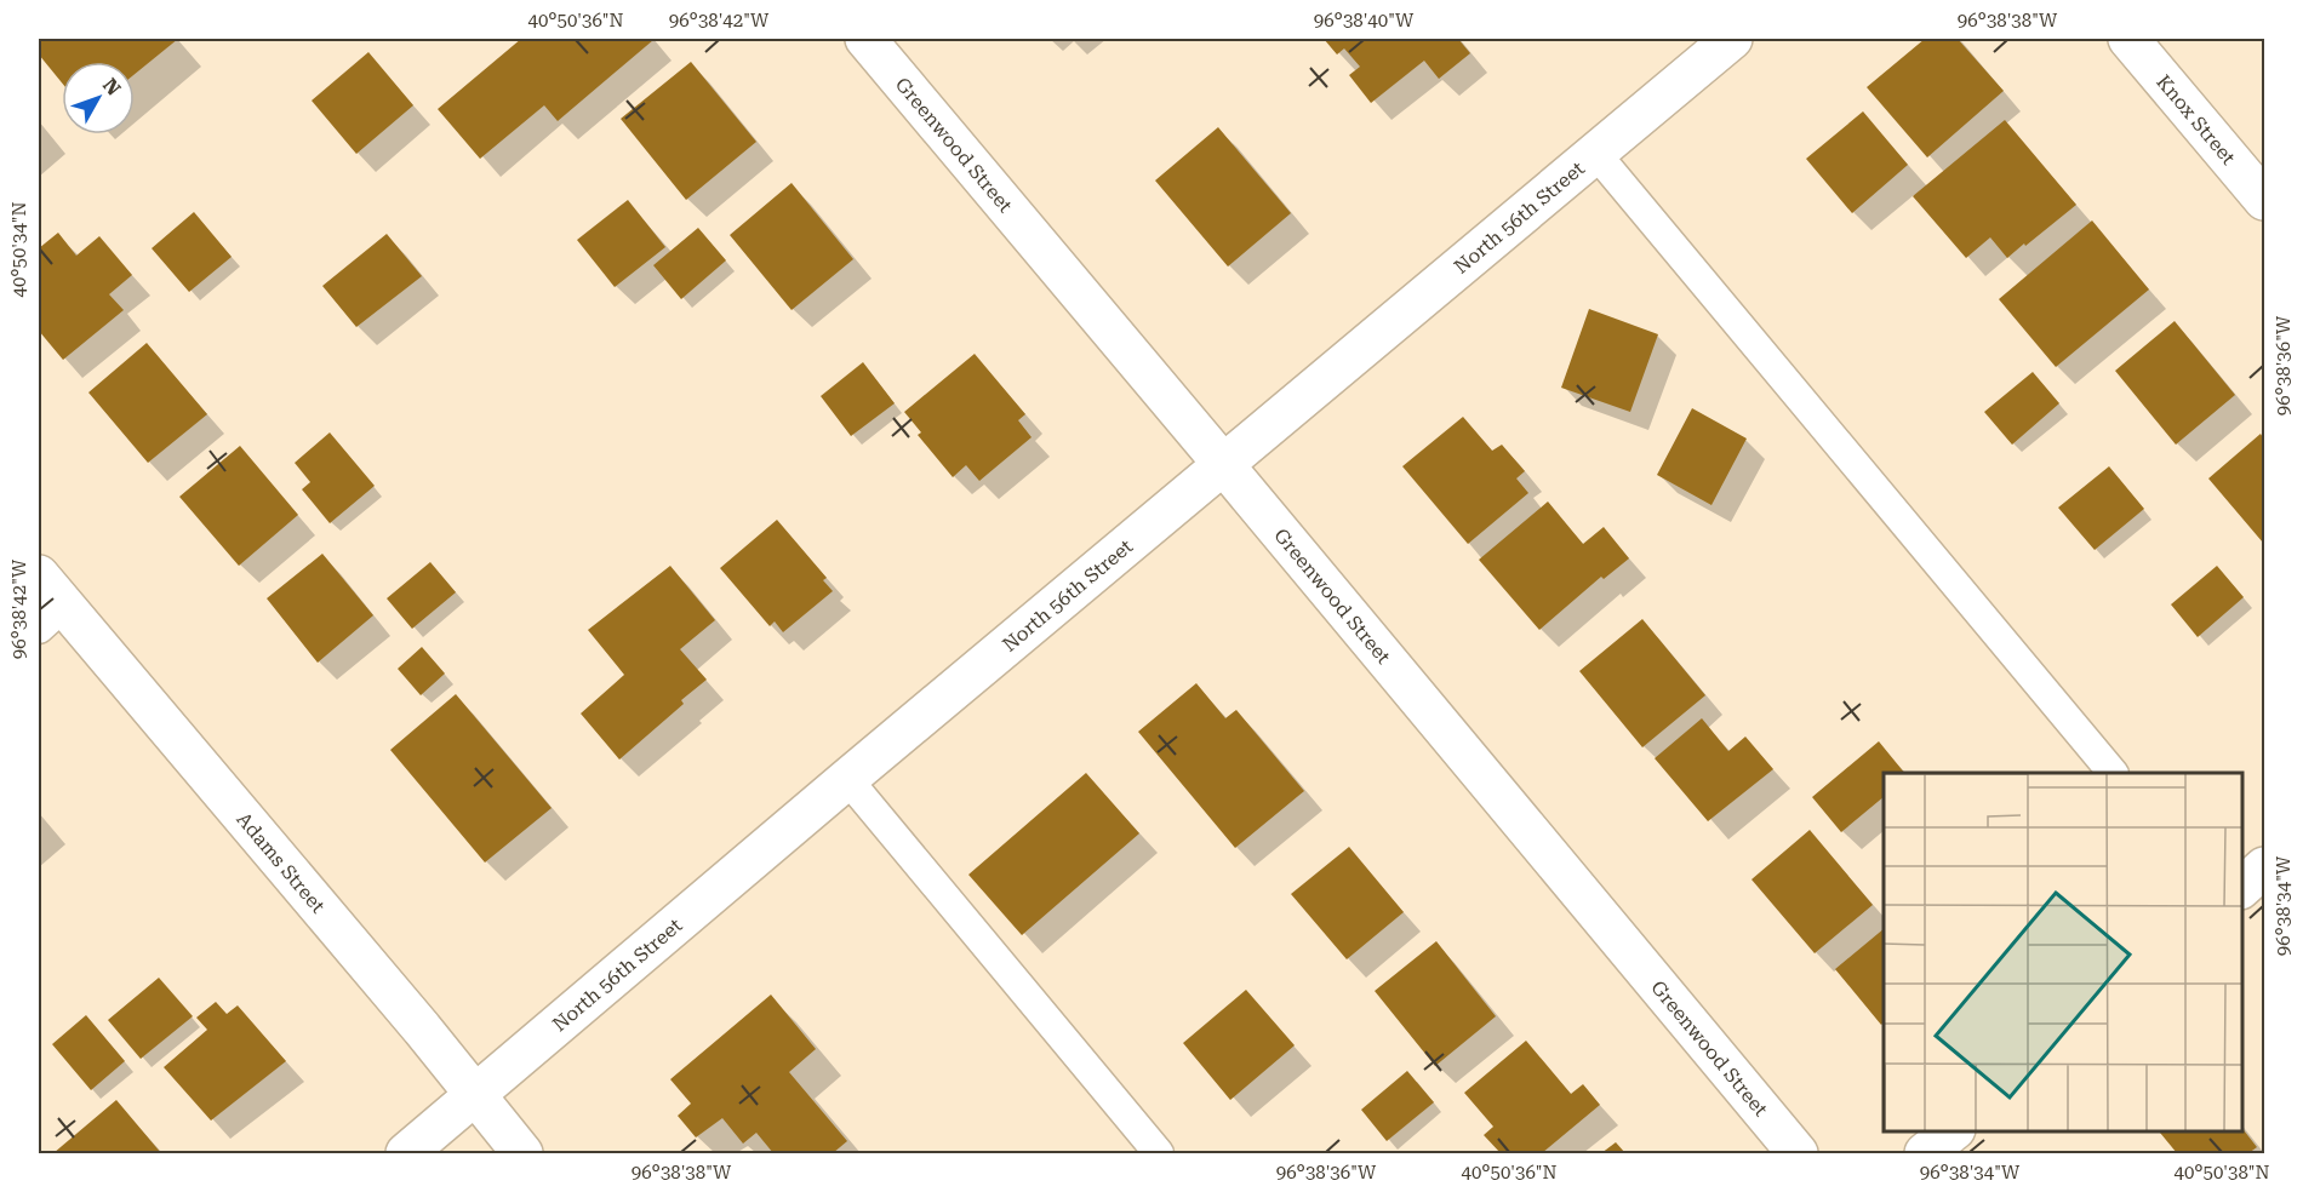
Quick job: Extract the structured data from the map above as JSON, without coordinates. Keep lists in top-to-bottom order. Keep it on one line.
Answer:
{"streets":{"street":["Knox Street","Greenwood Street","North 56th Street","Adams Street"]},"crossings":[["Greenwood Street","North 56th Street"],["North 56th Street","Adams Street"]],"north":"top right","coordinates":["40°50'36\"N","96°38'42\"W","96°38'40\"W","96°38'38\"W","40°50'34\"N","96°38'36\"W","96°38'34\"W","40°50'38\"N"]}
